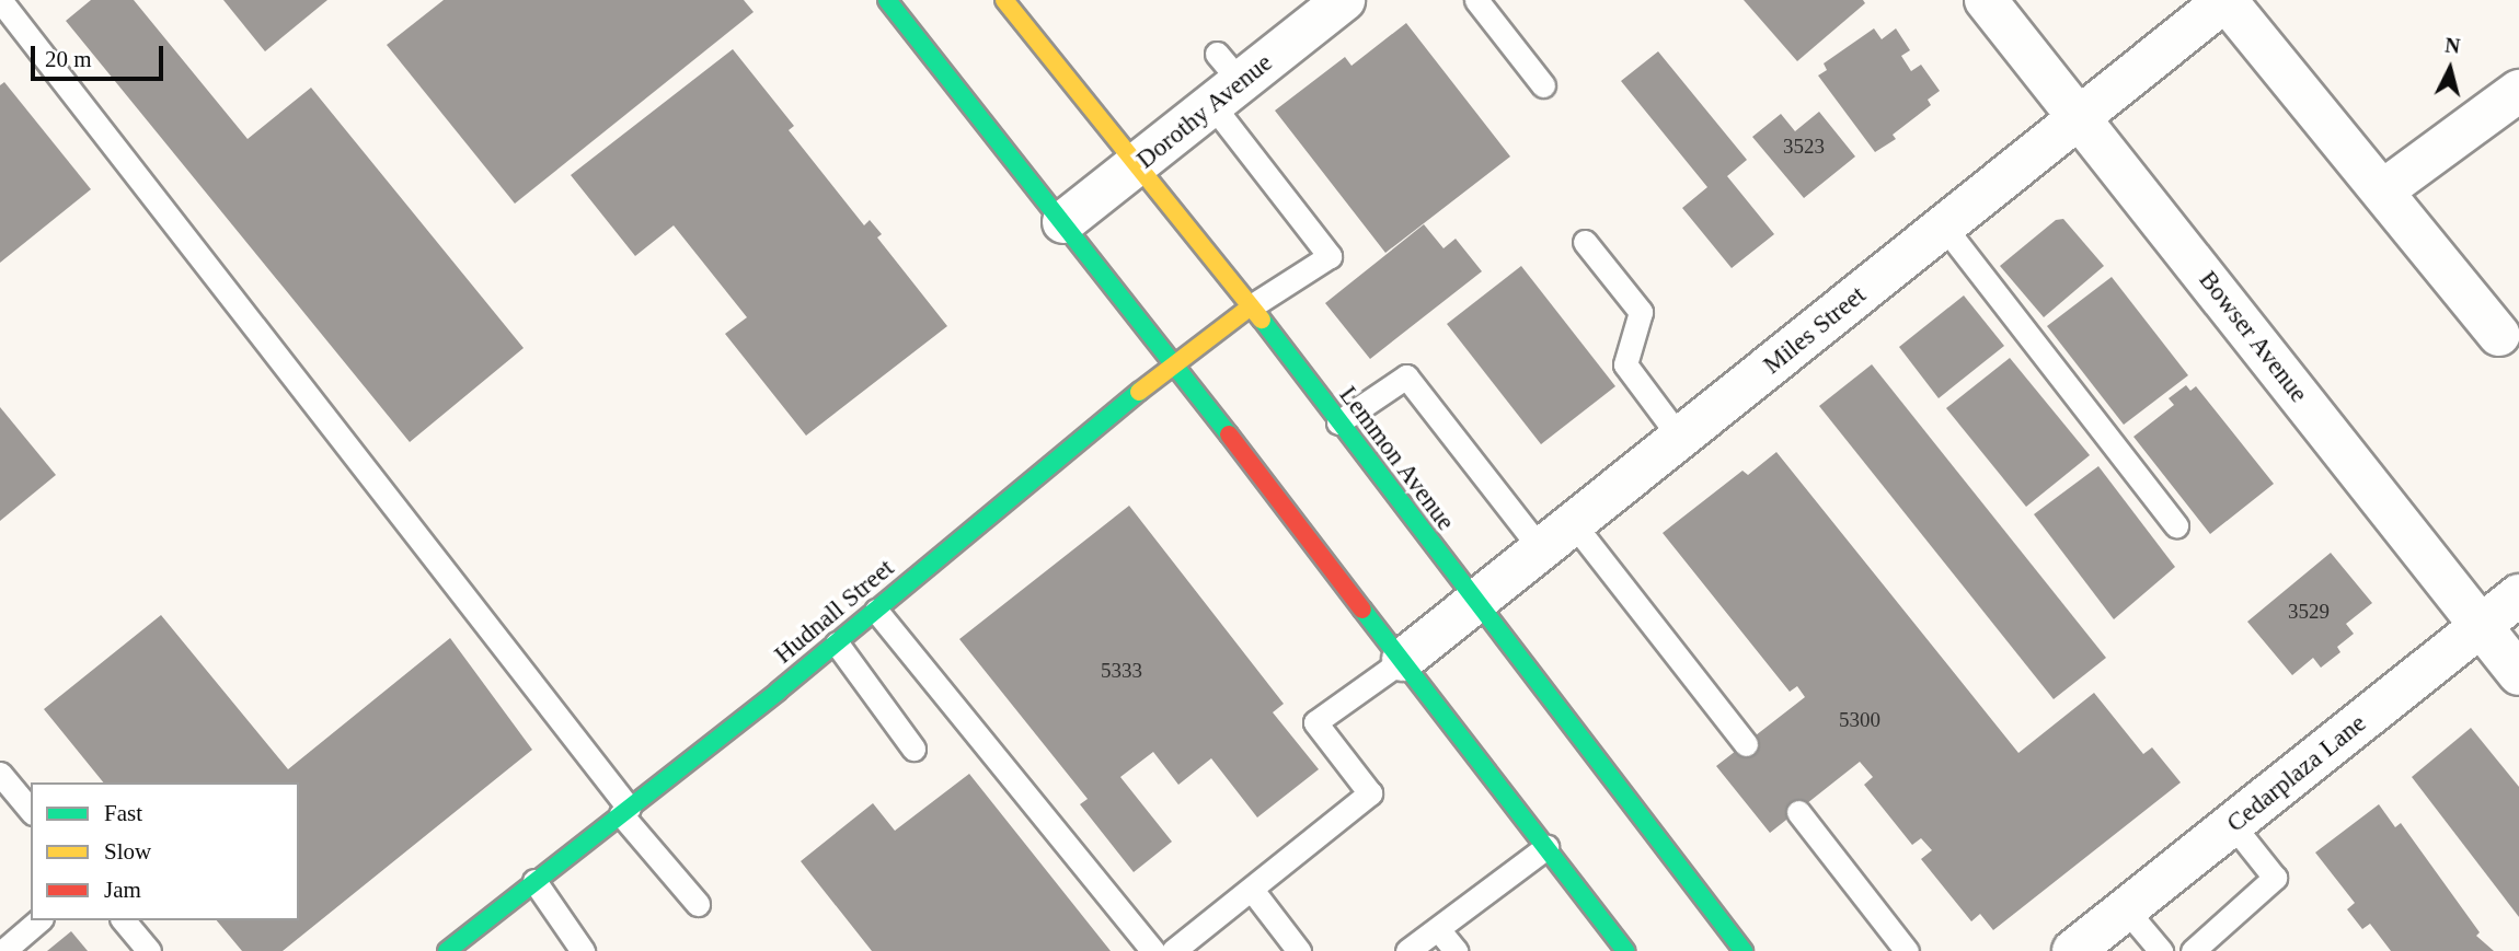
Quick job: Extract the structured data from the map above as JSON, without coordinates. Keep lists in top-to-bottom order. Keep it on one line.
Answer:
{"streets":{"main road":["Lemmon Avenue","Hudnall Street"],"street":["Dorothy Avenue","Miles Street","Bowser Avenue","Cedarplaza Lane"]},"crossings":[["Dorothy Avenue","Lemmon Avenue"],["Miles Street","Bowser Avenue"],["Miles Street","Lemmon Avenue"],["Bowser Avenue","Cedarplaza Lane"],["Lemmon Avenue","Hudnall Street"]],"house_numbers":["3523","3529","5333","5300"],"legend":["Fast","Slow","Jam"],"scale_bar":"20 m","north":"top"}
